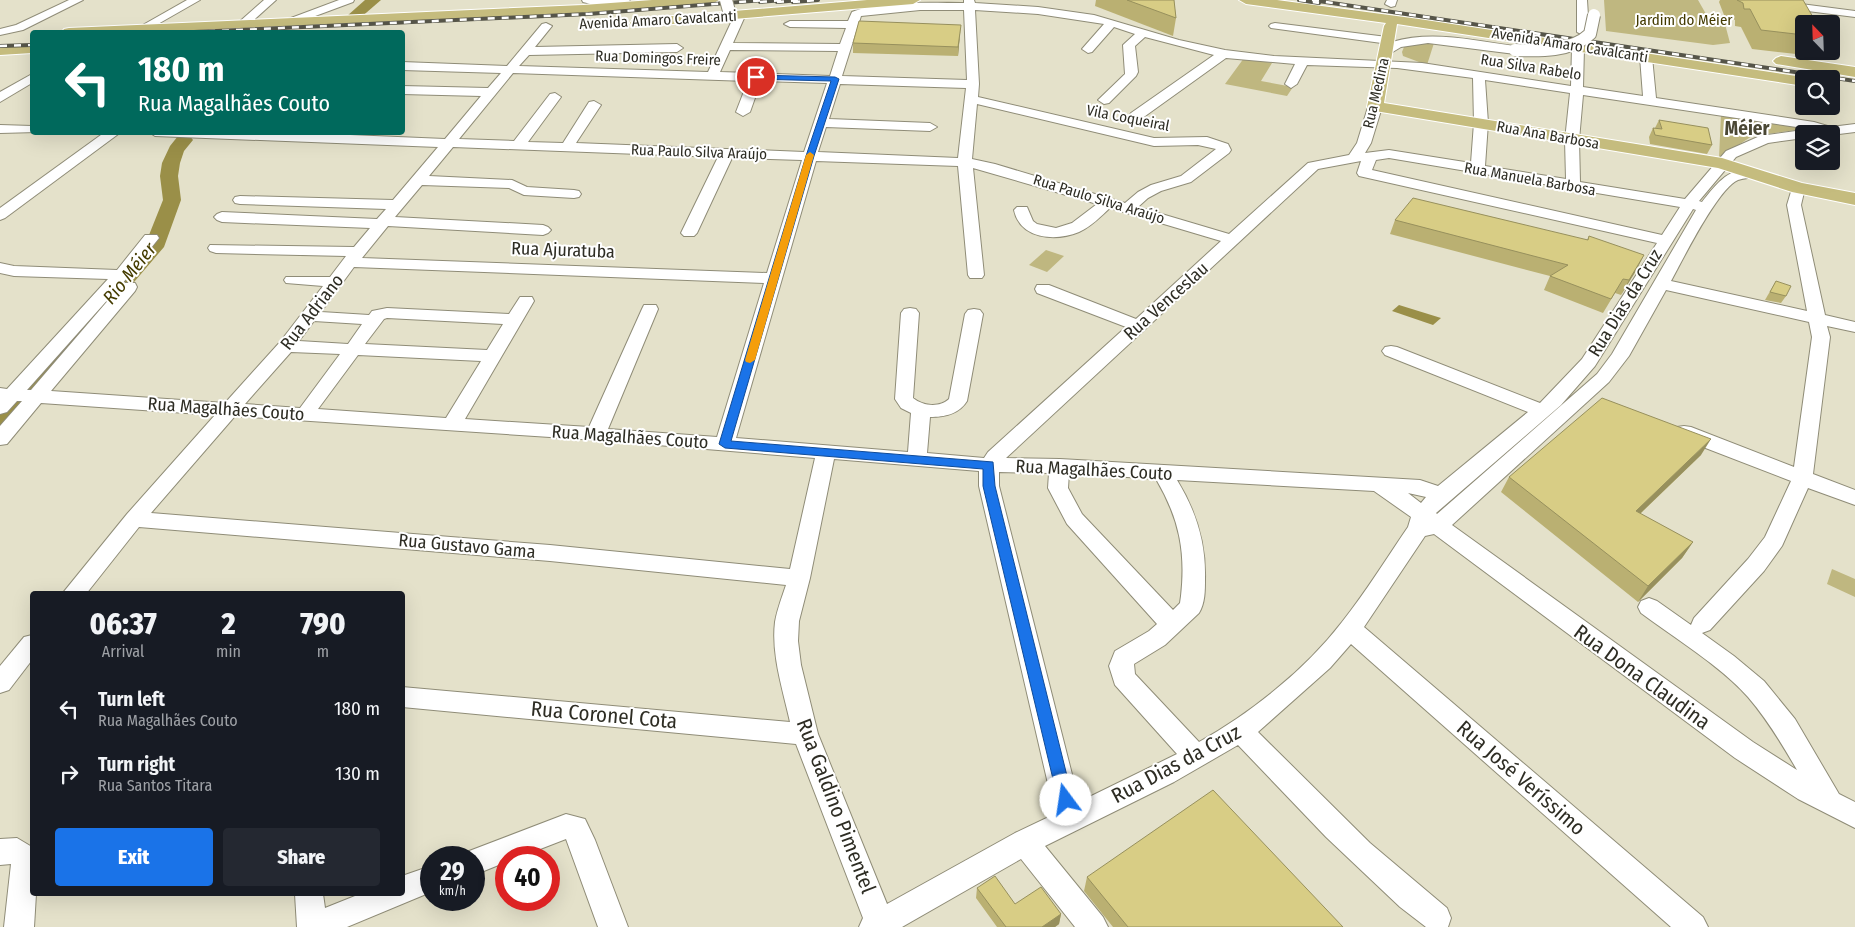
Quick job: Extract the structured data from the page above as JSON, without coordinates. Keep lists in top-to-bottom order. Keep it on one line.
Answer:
{"streets":{"main road":["Avenida Amaro Cavalcanti","Rua Medina","Rua Ana Barbosa"],"street":["Rua Domingos Freire","Rua Silva Rabelo","Vila Coqueiral","Rua Paulo Silva Araújo","Rua Manuela Barbosa","Rua Ajuratuba","Rua Venceslau","Rua Dias da Cruz","Rua Adriano","Rua Magalhães Couto","Rua Gustavo Gama","Rua Dona Claudina","Rua Coronel Cota","Rua José Veríssimo","Rua Galdino Pimentel"]},"crossings":[["Rua Domingos Freire","Rua Adriano"],["Rua Silva Rabelo","Rua Medina"],["Rua Silva Rabelo","Rua Dias da Cruz"],["Rua Medina","Rua Ana Barbosa"],["Rua Medina","Rua Manuela Barbosa"],["Rua Medina","Rua Dias da Cruz"],["Vila Coqueiral","Rua Paulo Silva Araújo"],["Rua Ana Barbosa","Rua Dias da Cruz"],["Rua Paulo Silva Araújo","Rua Venceslau"],["Rua Paulo Silva Araújo","Rua Adriano"],["Rua Manuela Barbosa","Rua Venceslau"],["Rua Manuela Barbosa","Rua Dias da Cruz"],["Rua Ajuratuba","Rua Adriano"],["Rua Venceslau","Rua Magalhães Couto"],["Rua Dias da Cruz","Rua Magalhães Couto"],["Rua Dias da Cruz","Rua Dona Claudina"],["Rua Dias da Cruz","Rua José Veríssimo"],["Rua Dias da Cruz","Rua Galdino Pimentel"],["Rua Adriano","Rua Magalhães Couto"],["Rua Adriano","Rua Gustavo Gama"],["Rua Magalhães Couto","Rua Galdino Pimentel"],["Rua Gustavo Gama","Rua Galdino Pimentel"],["Rua Coronel Cota","Rua Galdino Pimentel"]],"districts":["Méier"],"water":["Rio Méier"],"parks":["Jardim do Méier"],"north":"top left","page":{"turn":["180 m","Rua Magalhães Couto"],"eta":["06:37","Arrival","2","min","790","m"],"list":[{"name":"Turn left","note":"Rua Magalhães Couto","value":"180 m"},{"name":"Turn right","note":"Rua Santos Titara","value":"130 m"}],"buttons":["Exit","Share"],"speed":"29 km/h","limit":"40"}}
